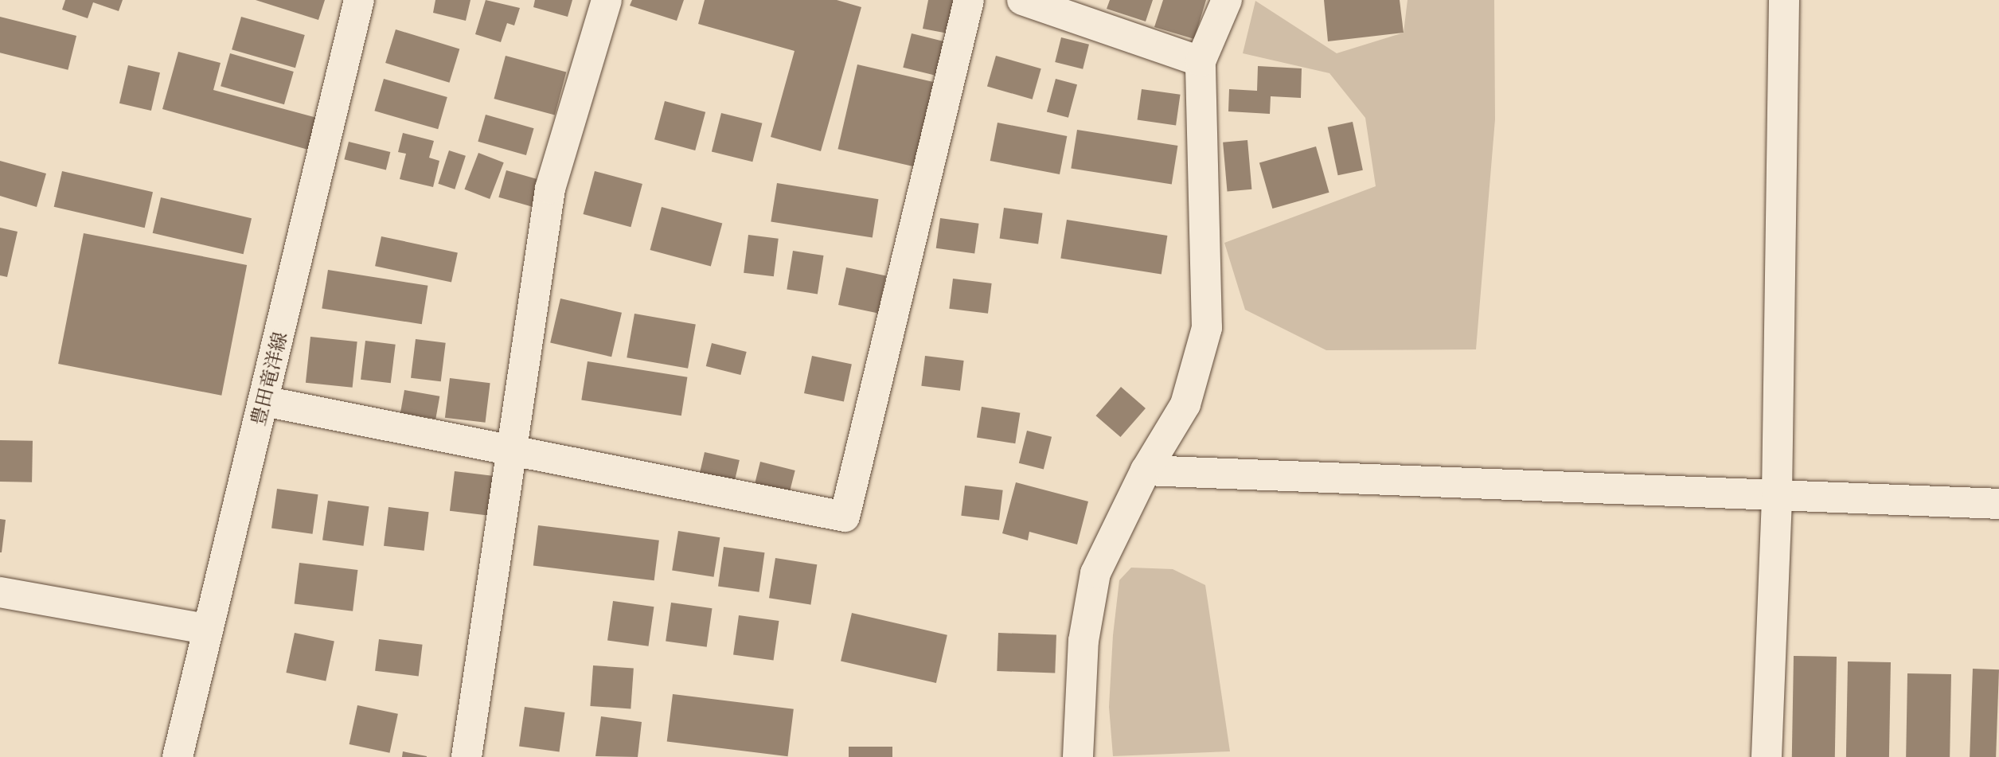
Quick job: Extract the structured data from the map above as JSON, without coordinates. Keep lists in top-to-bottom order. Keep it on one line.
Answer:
{"streets":{"street":["豊田竜洋線"]}}
